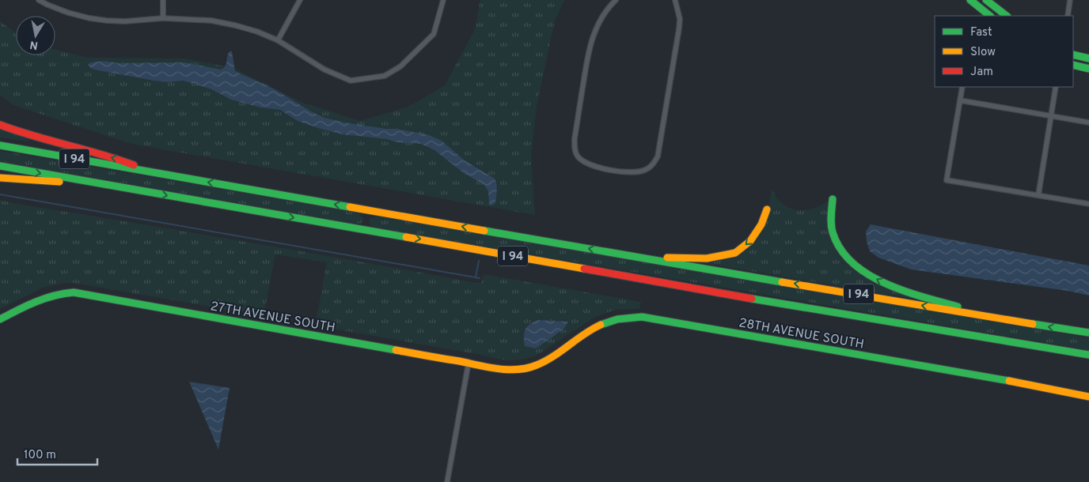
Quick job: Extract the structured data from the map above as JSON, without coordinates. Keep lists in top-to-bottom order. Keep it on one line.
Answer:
{"streets":{"main road":["I 94","27TH AVENUE SOUTH","28TH AVENUE SOUTH"]},"crossings":[["27TH AVENUE SOUTH","28TH AVENUE SOUTH"]],"legend":["Fast","Slow","Jam"],"scale_bar":"100 m","north":"bottom"}
